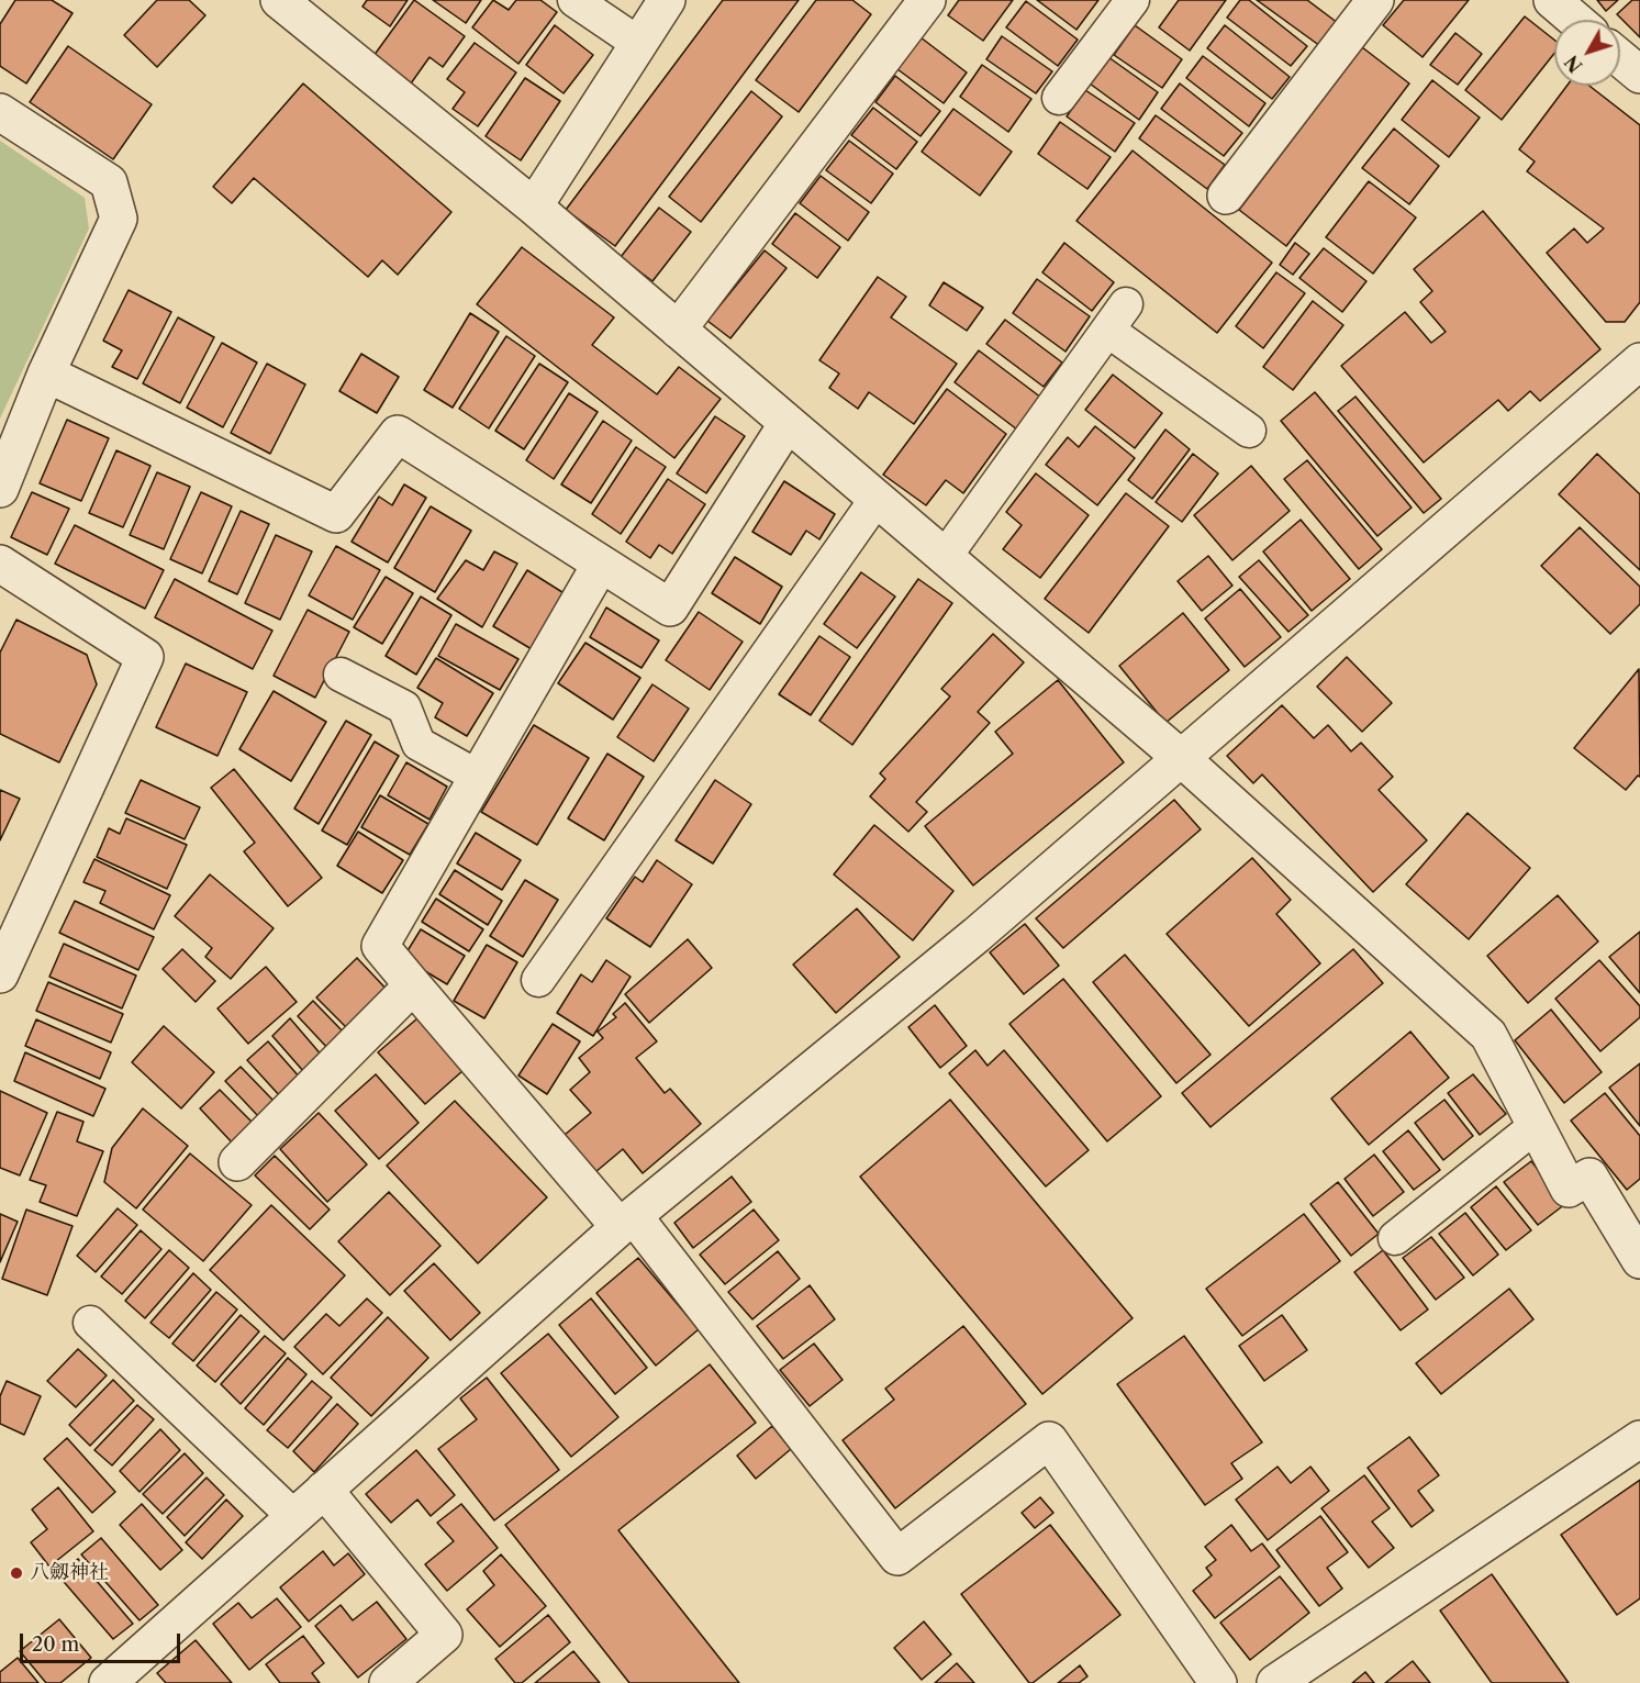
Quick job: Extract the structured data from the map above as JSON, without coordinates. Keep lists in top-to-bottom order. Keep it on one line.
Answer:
{"places":["八劔神社"],"scale_bar":"20 m","north":"bottom left"}
